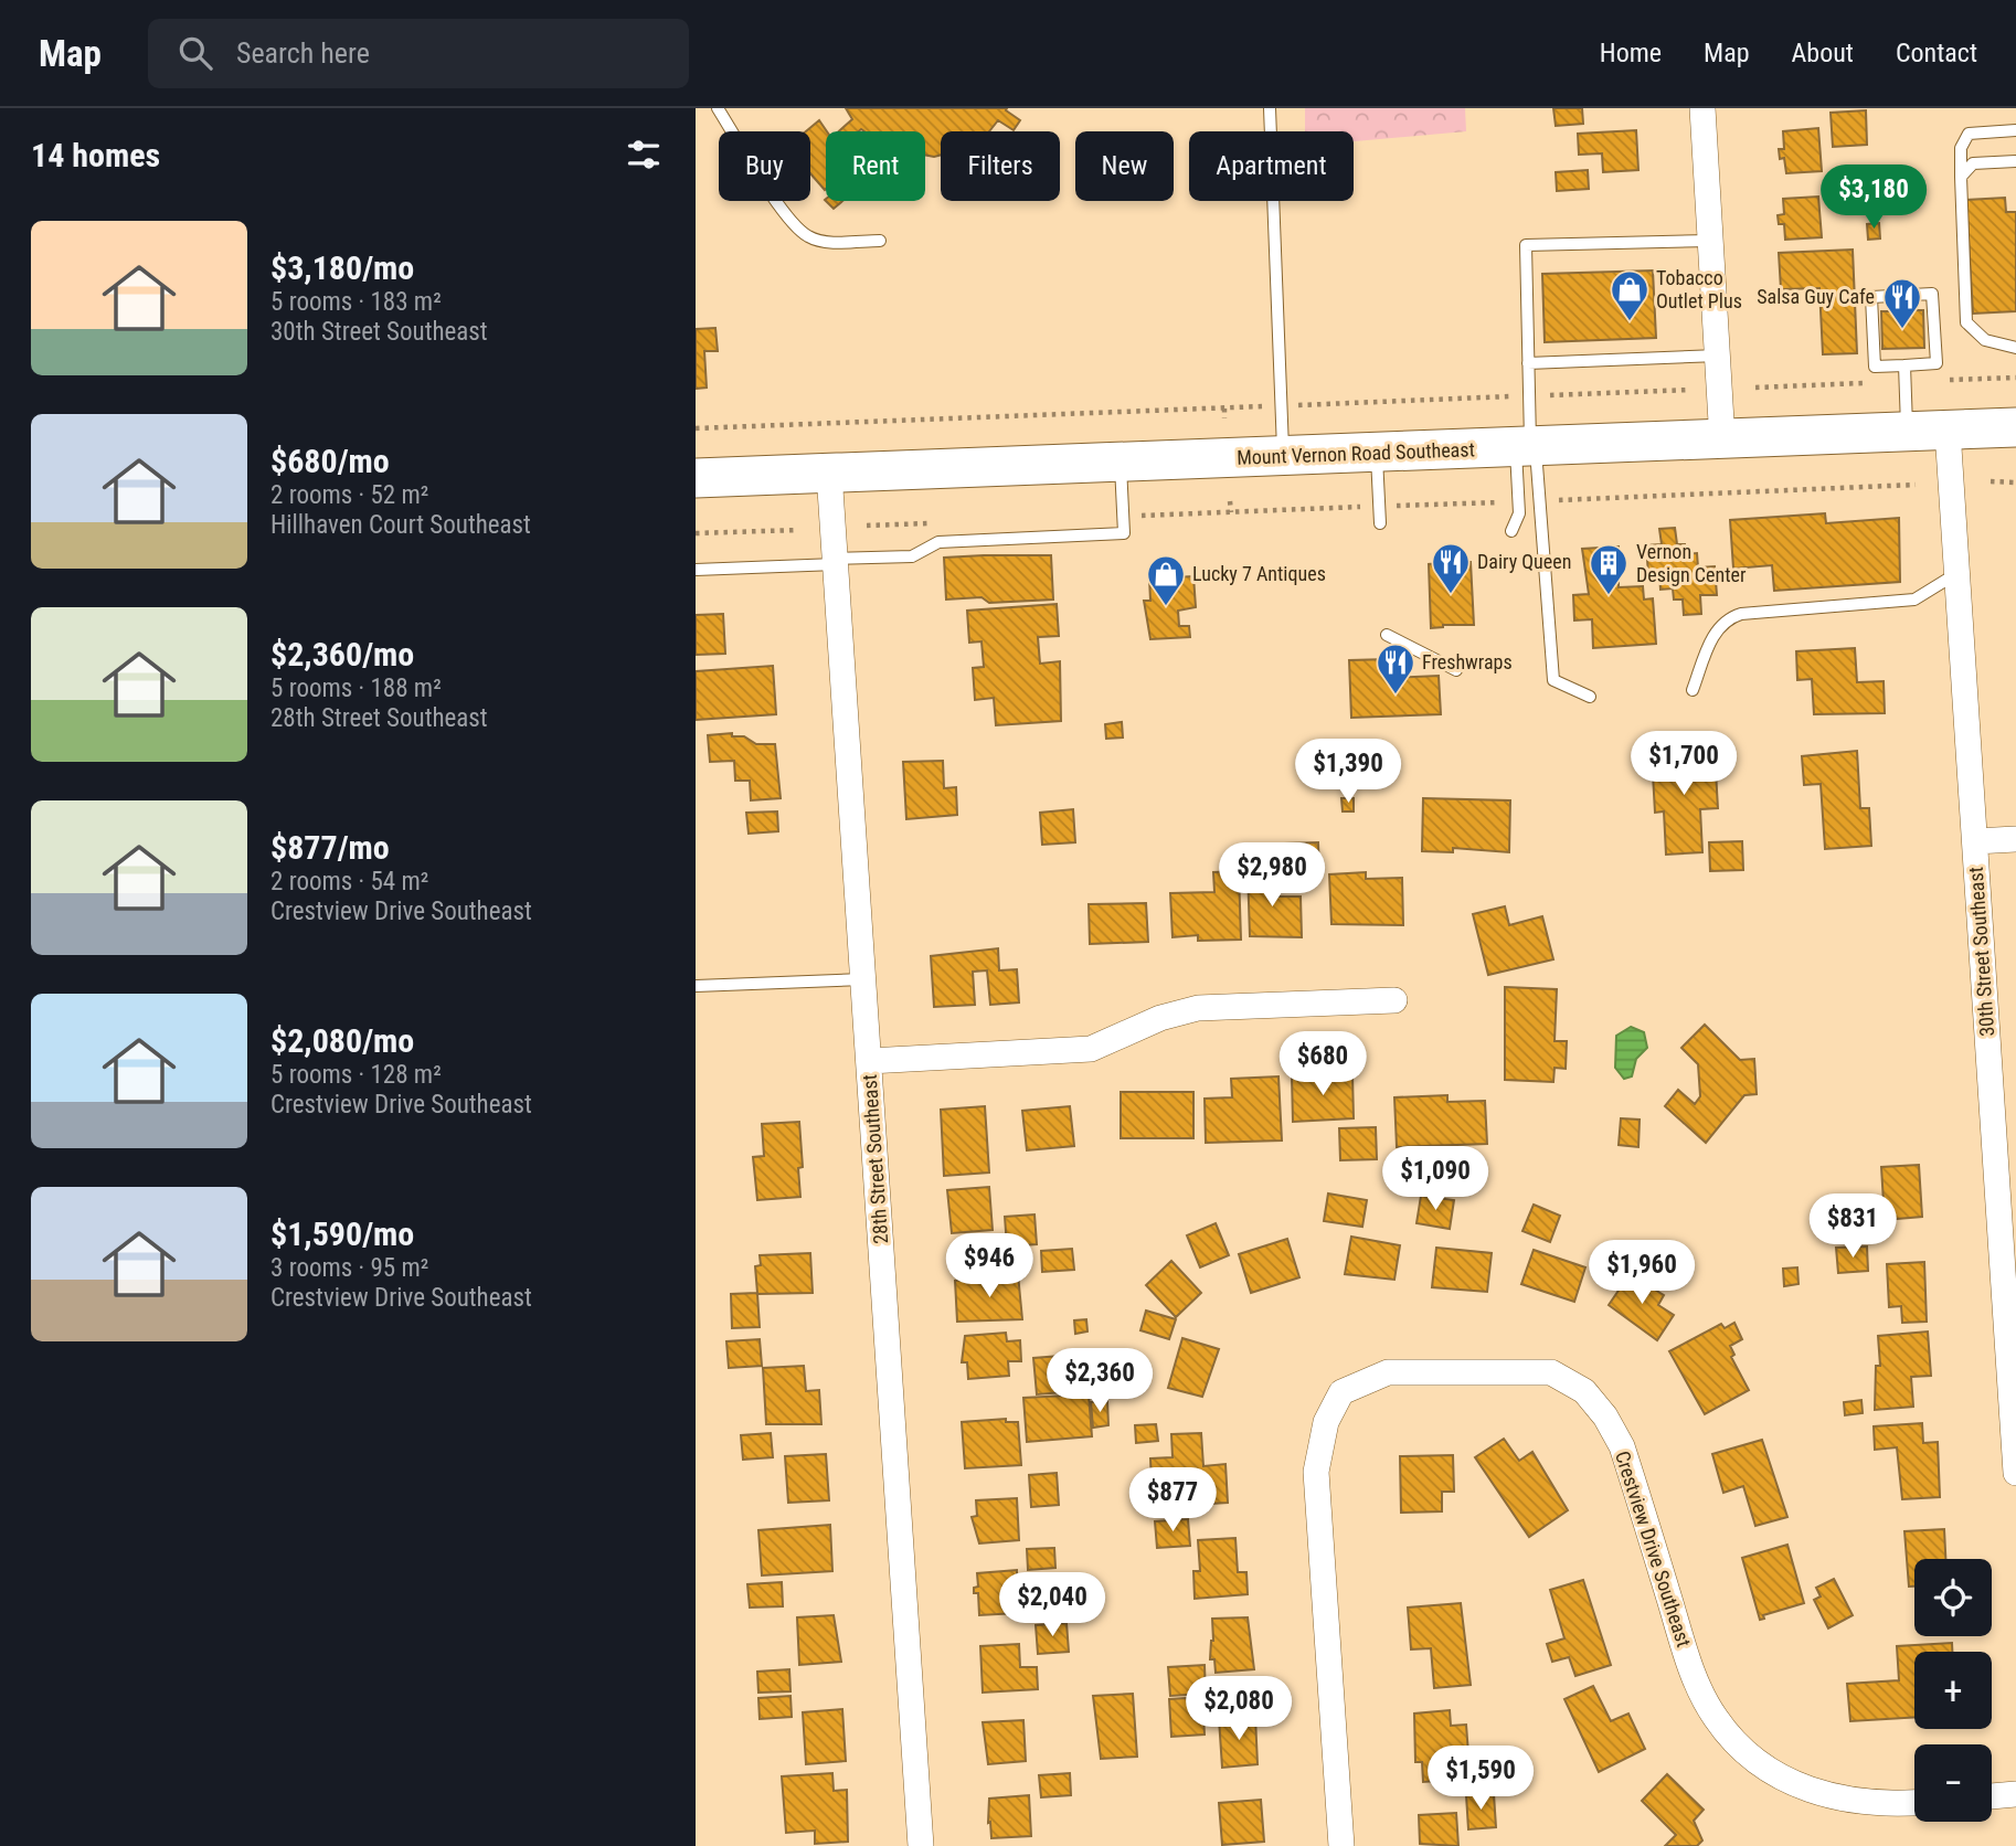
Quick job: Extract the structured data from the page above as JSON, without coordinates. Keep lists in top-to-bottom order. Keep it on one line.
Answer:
{"streets":{"main road":["Mount Vernon Road Southeast"],"street":["30th Street Southeast","28th Street Southeast","Crestview Drive Southeast"]},"crossings":[["Mount Vernon Road Southeast","30th Street Southeast"],["Mount Vernon Road Southeast","28th Street Southeast"]],"places":{"shop":["Tobacco Outlet Plus","Lucky 7 Antiques"],"restaurant":["Salsa Guy Cafe","Dairy Queen","Freshwraps"],"building":["Vernon Design Center"]},"page":{"header":"Map","search":"Search here","nav":["Home","Map","About","Contact"],"heading":"14 homes","chip":["Buy","Rent","Filters","New","Apartment"],"price":["$3,180","$1,700","$1,390","$2,980","$680","$1,090","$831","$946","$1,960","$2,360","$877","$2,040","$2,080","$1,590"],"list":[{"name":"$3,180/mo","note":"5 rooms · 183 m² · 30th Street Southeast"},{"name":"$680/mo","note":"2 rooms · 52 m² · Hillhaven Court Southeast"},{"name":"$2,360/mo","note":"5 rooms · 188 m² · 28th Street Southeast"},{"name":"$877/mo","note":"2 rooms · 54 m² · Crestview Drive Southeast"},{"name":"$2,080/mo","note":"5 rooms · 128 m² · Crestview Drive Southeast"},{"name":"$1,590/mo","note":"3 rooms · 95 m² · Crestview Drive Southeast"}],"map_buttons":["+","−"]}}
